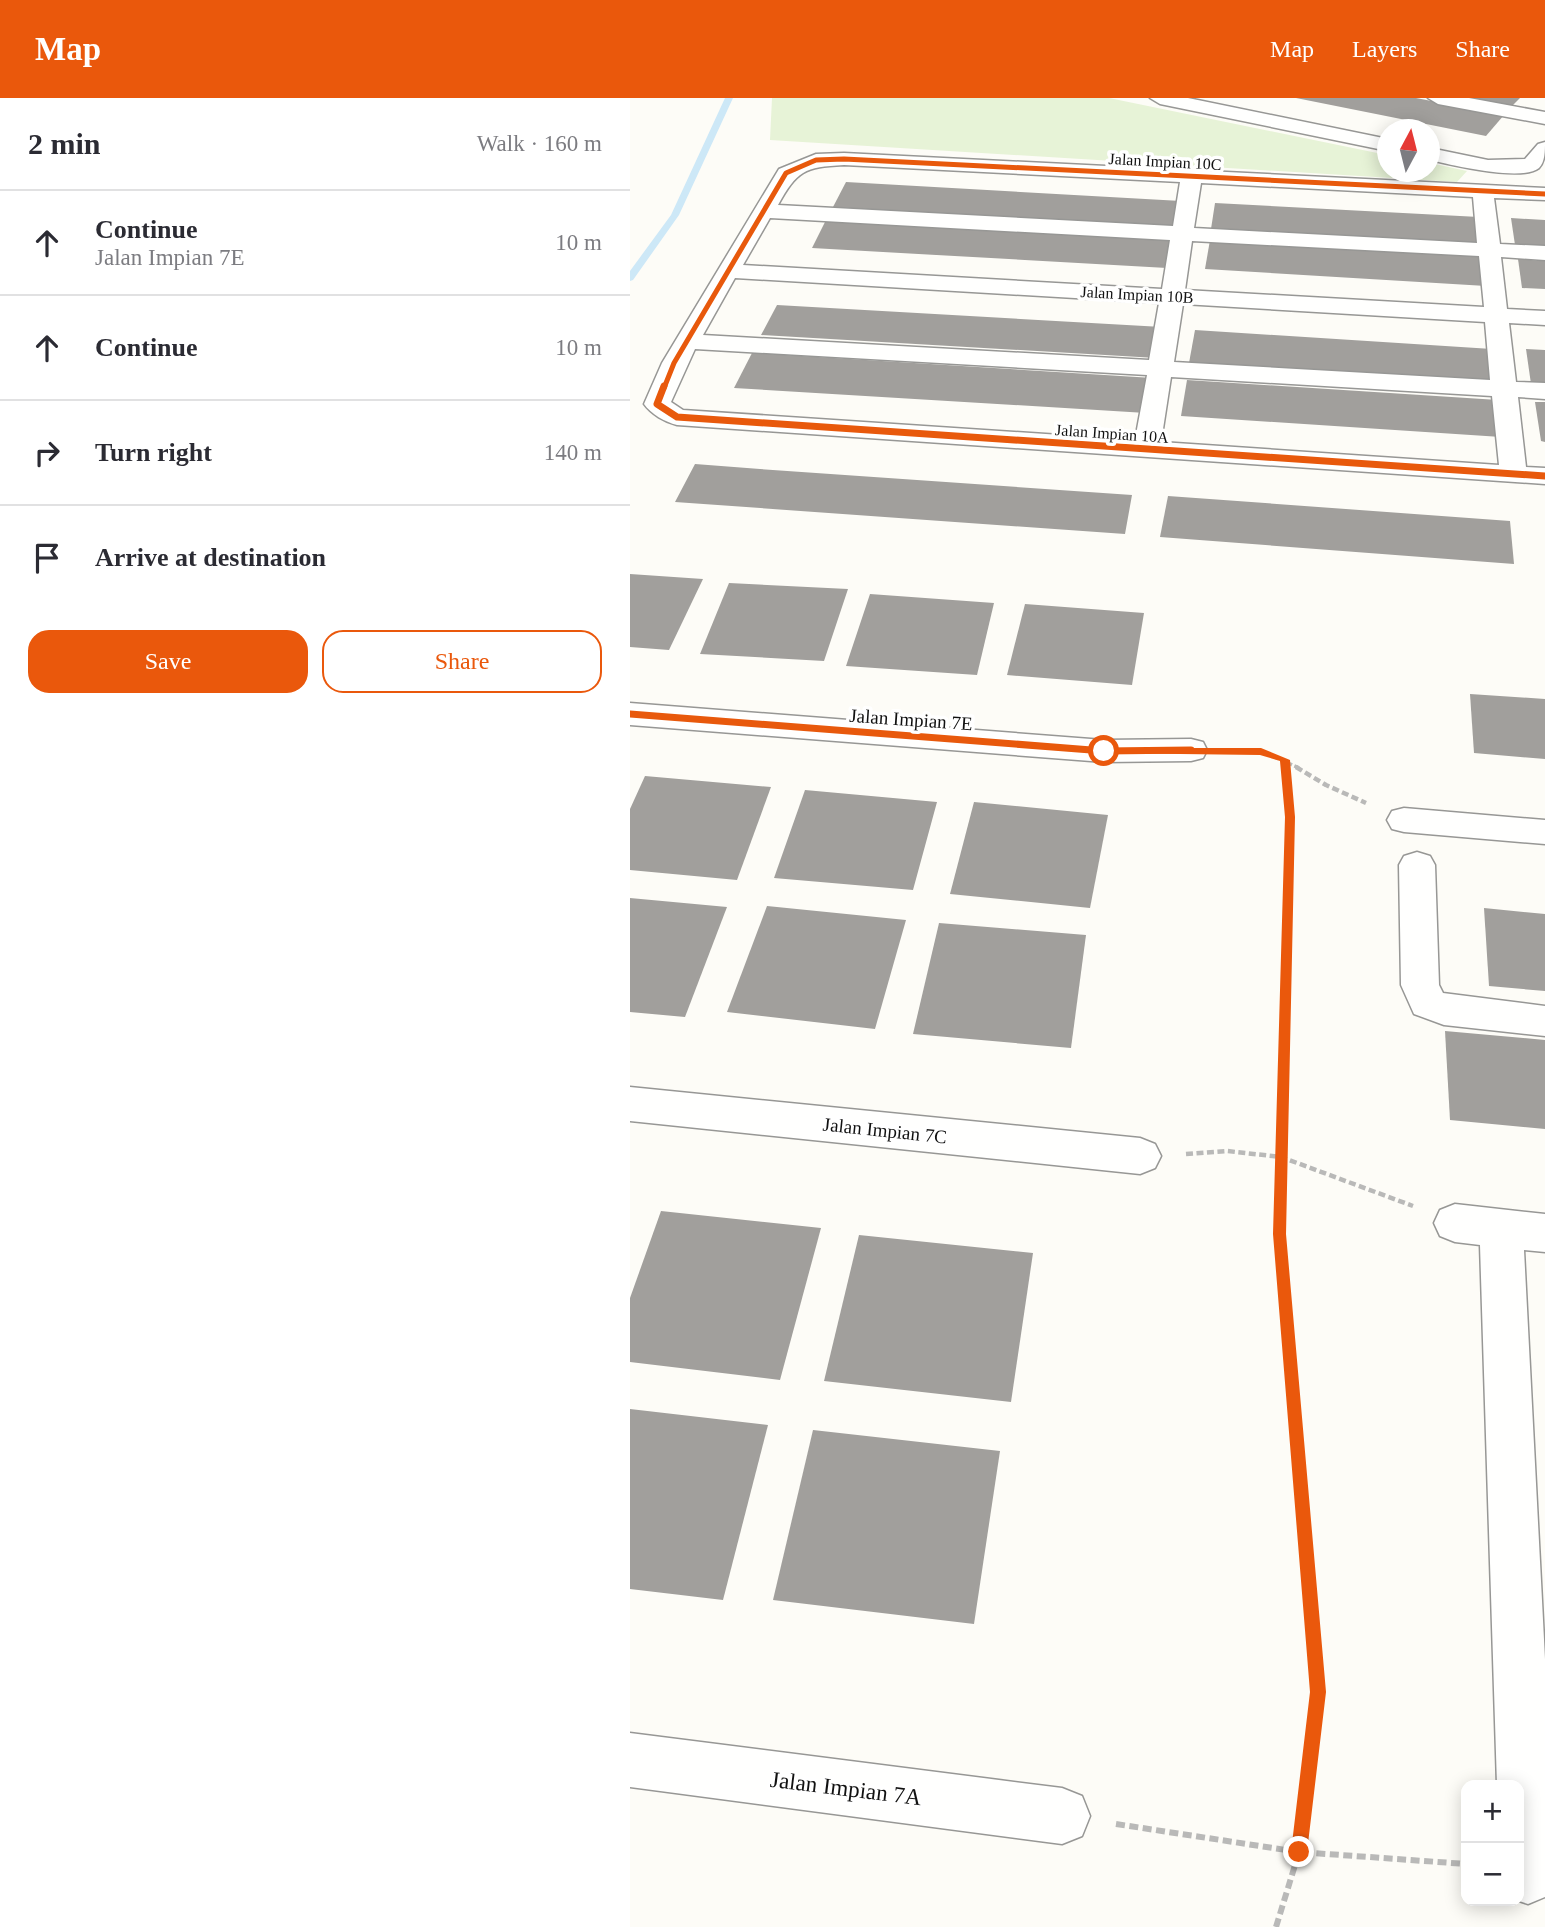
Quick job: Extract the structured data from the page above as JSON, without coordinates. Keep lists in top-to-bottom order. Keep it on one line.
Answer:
{"streets":{"street":["Jalan Impian 10C","Jalan Impian 10B","Jalan Impian 10A","Jalan Impian 7E","Jalan Impian 7C","Jalan Impian 7A"]},"north":"top","page":{"header":"Map","nav":["Map","Layers","Share"],"heading":["2 min","Walk · 160 m"],"list":[["Continue","Jalan Impian 7E","10 m"],["Continue","10 m"],["Turn right","140 m"],"Arrive at destination"],"buttons":["Save","Share"],"map_buttons":["+","−"]}}
